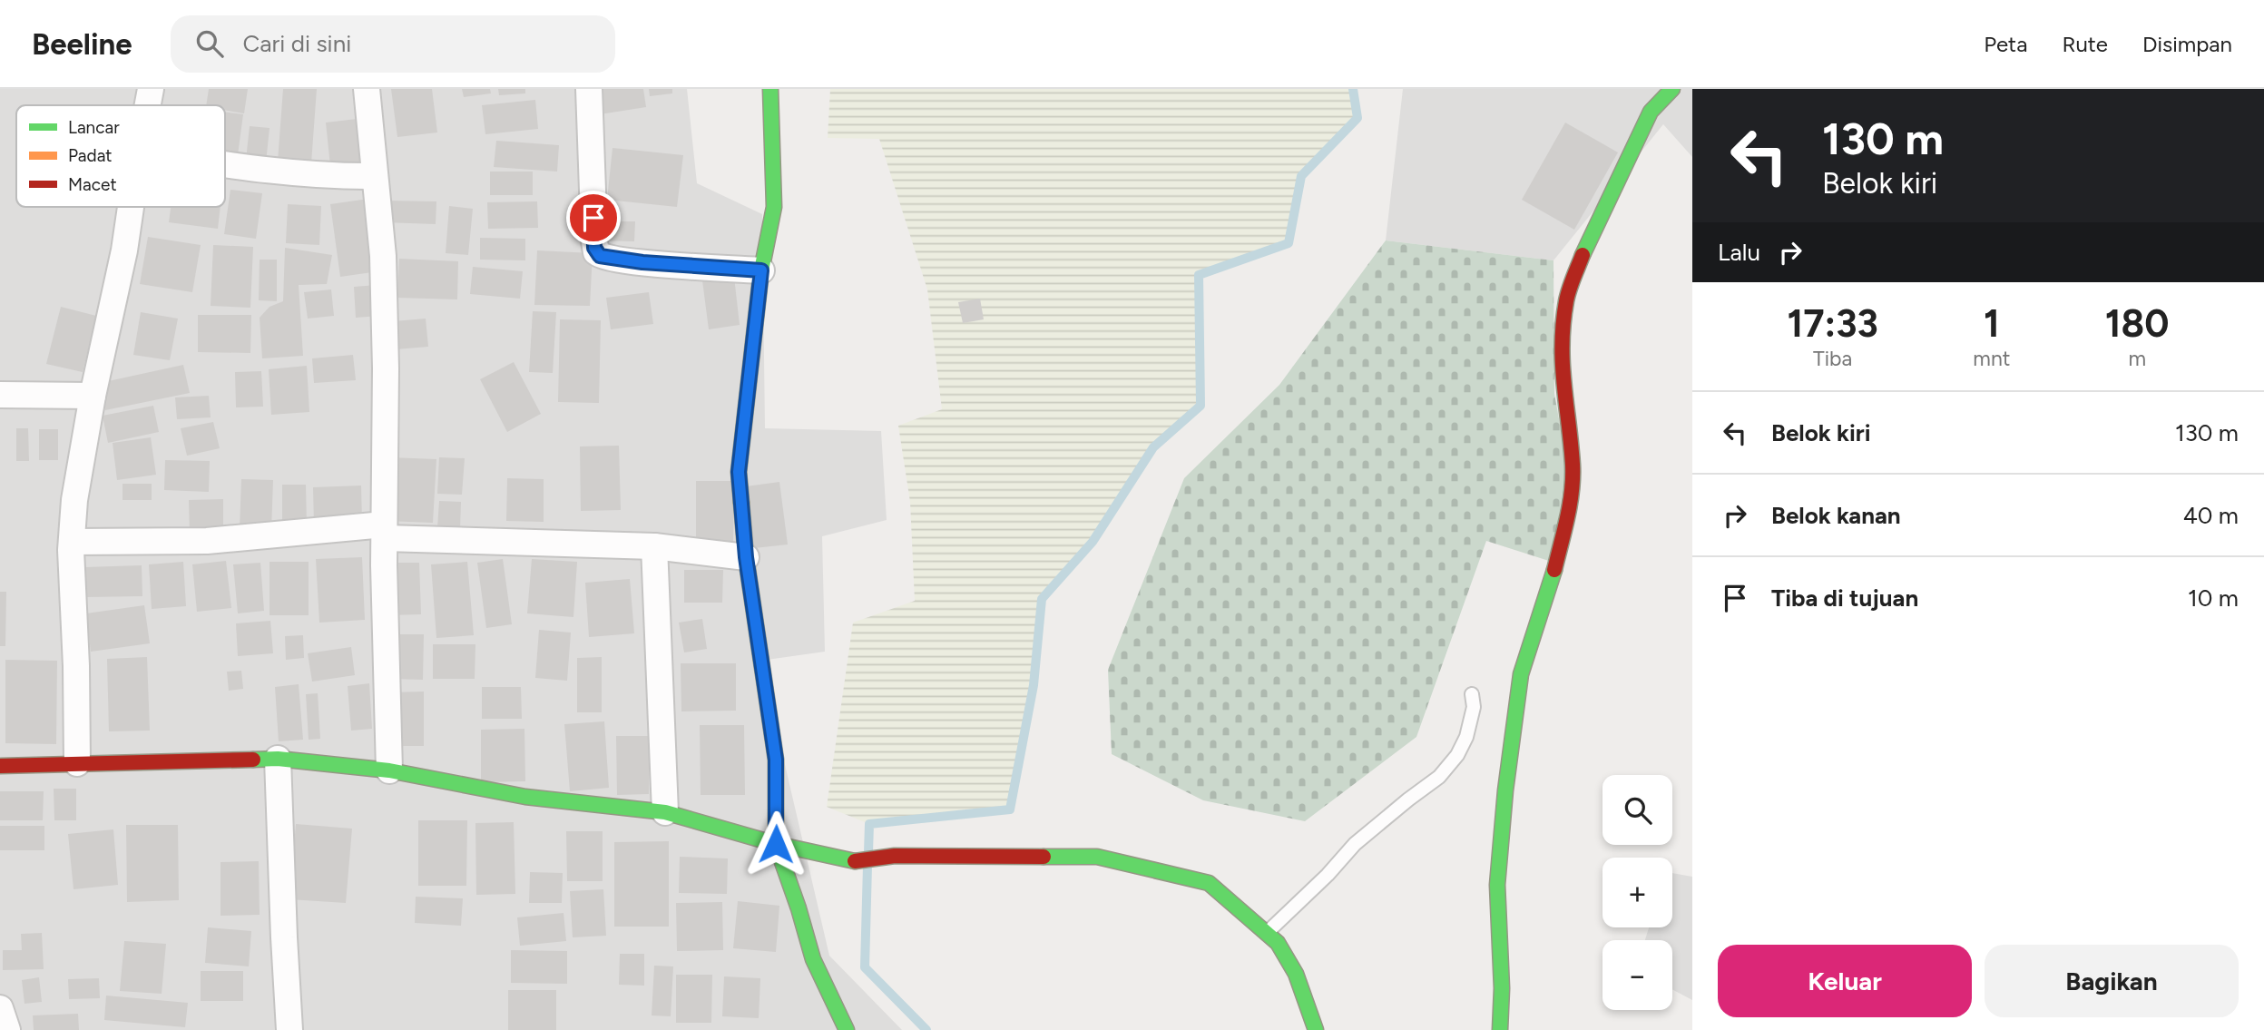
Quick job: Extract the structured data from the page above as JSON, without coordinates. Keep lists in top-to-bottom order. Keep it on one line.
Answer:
{"legend":["Lancar","Padat","Macet"],"page":{"header":"Beeline","search":"Cari di sini","nav":["Peta","Rute","Disimpan"],"turn":["130 m","Belok kiri"],"then":"Lalu","eta":["17:33","Tiba","1","mnt","180","m"],"list":[{"name":"Belok kiri","value":"130 m"},{"name":"Belok kanan","value":"40 m"},{"name":"Tiba di tujuan","value":"10 m"}],"map_buttons":["+","−"],"buttons":["Keluar","Bagikan"]}}
